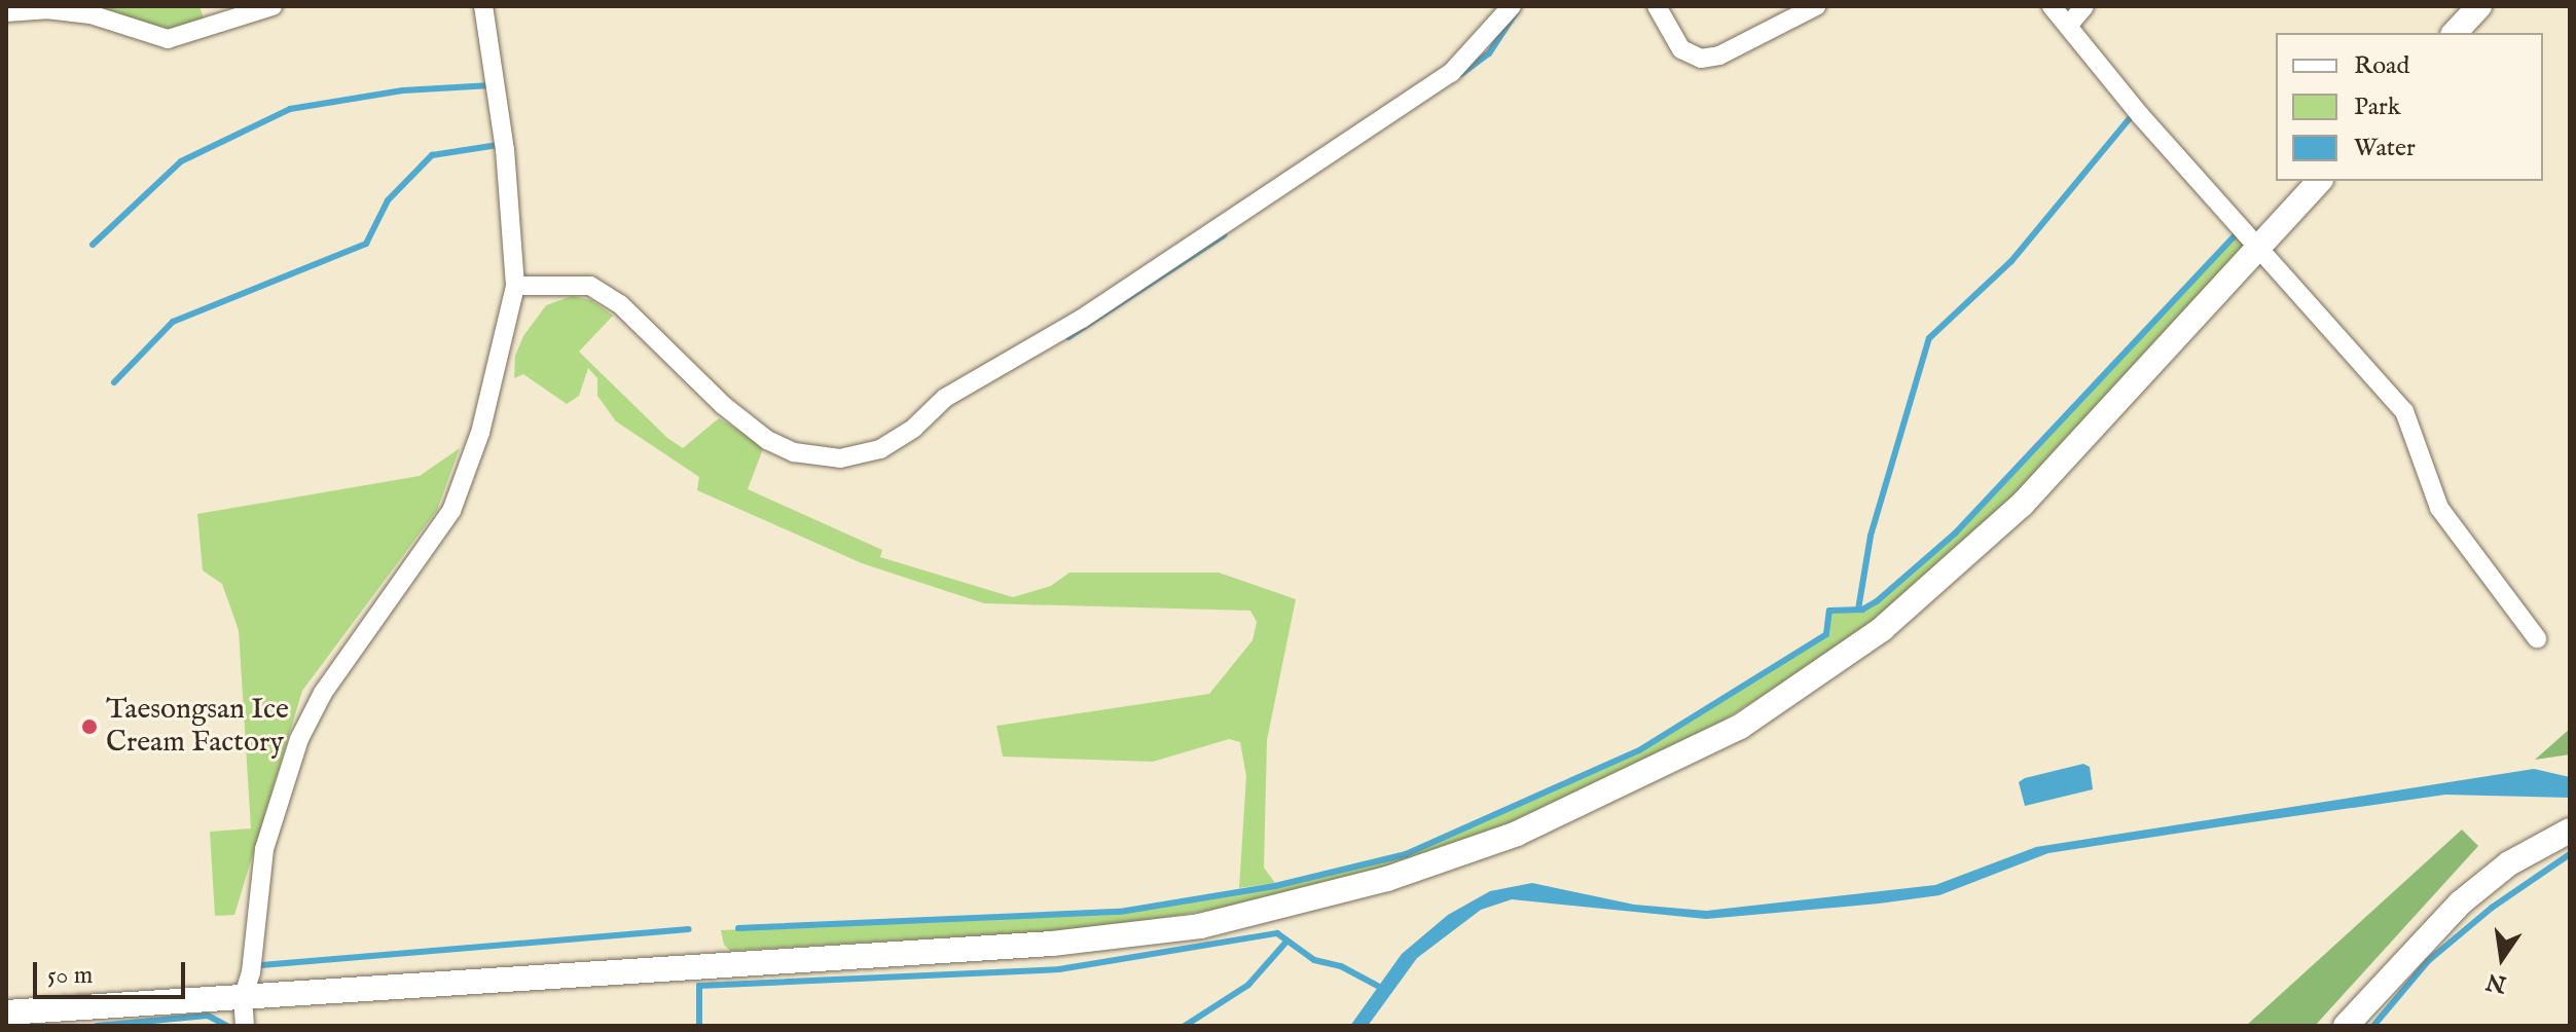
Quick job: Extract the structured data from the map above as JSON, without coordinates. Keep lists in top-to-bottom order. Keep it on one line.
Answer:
{"places":["Taesongsan Ice Cream Factory"],"legend":["Road","Park","Water"],"scale_bar":"50 m","north":"bottom"}
